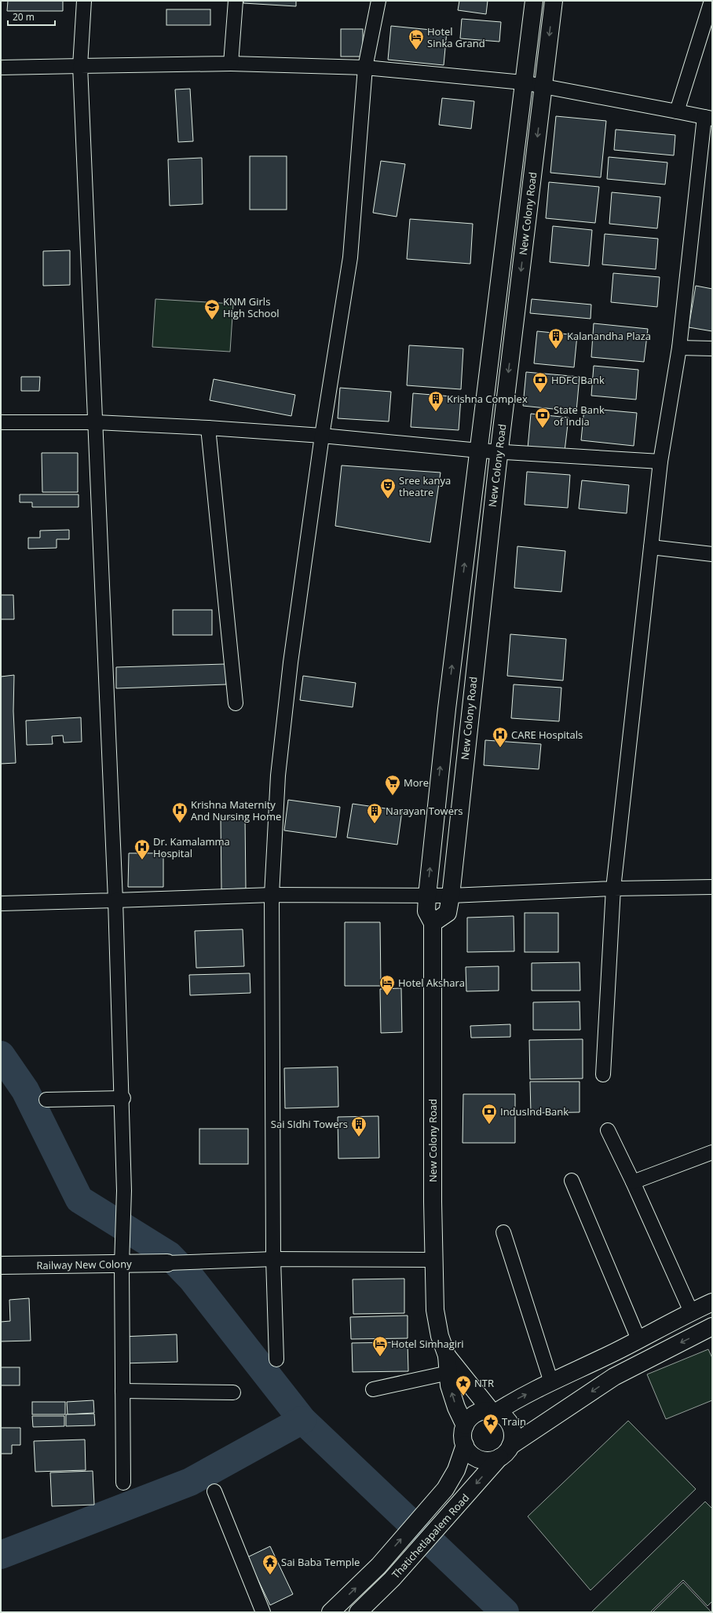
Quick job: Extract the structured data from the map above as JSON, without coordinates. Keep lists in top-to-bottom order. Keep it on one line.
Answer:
{"streets":{"main road":["New Colony Road","Railway New Colony","Thatichetlapalem Road"]},"places":{"hotel":["Hotel Sinka Grand","Hotel Akshara","Hotel Simhagiri"],"school or university":["KNM Girls High School"],"building":["Kalanandha Plaza","Krishna Complex","Narayan Towers","Sai SIdhi Towers"],"bank":["HDFC Bank","State Bank of India","IndusInd Bank"],"theatre":["Sree kanya theatre"],"hospital":["CARE Hospitals","Krishna Maternity And Nursing Home","Dr. Kamalamma Hospital"],"supermarket":["More"],"place":["NTR","Train"],"temple":["Sai Baba Temple"]},"scale_bar":"20 m"}
